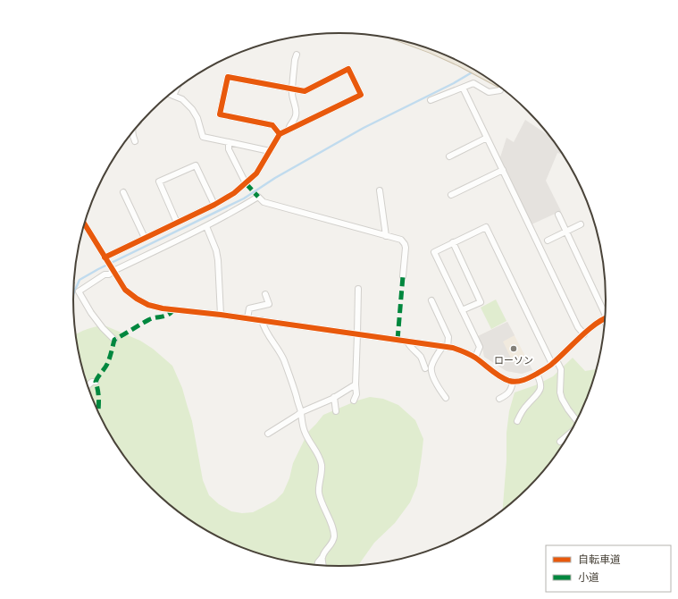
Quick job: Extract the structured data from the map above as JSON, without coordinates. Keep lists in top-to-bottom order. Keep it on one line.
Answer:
{"places":["ローソン"],"legend":["自転車道","小道"]}
